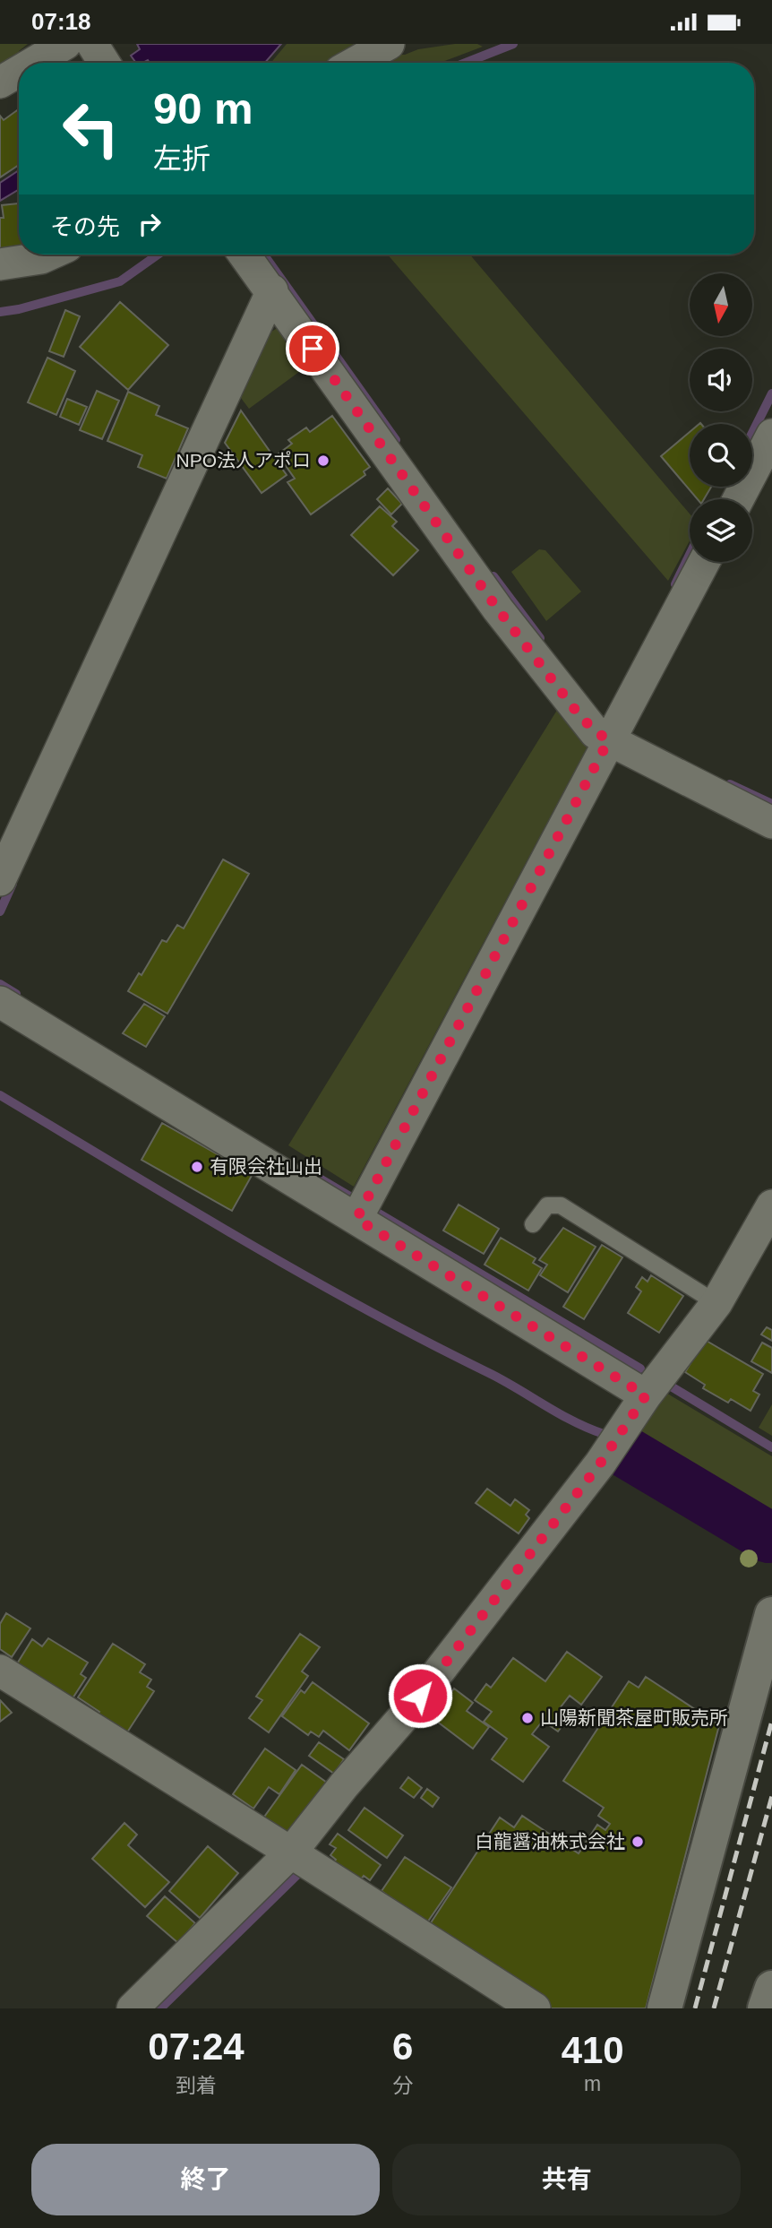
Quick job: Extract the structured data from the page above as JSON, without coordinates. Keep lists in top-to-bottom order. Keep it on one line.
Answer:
{"places":["NPO法人アポロ","有限会社山出","山陽新聞茶屋町販売所","白龍醤油株式会社"],"north":"bottom","page":{"status":"07:18","turn":["90 m","左折"],"then":"その先","eta":["07:24","到着","6","分","410","m"],"buttons":["終了","共有"]}}
